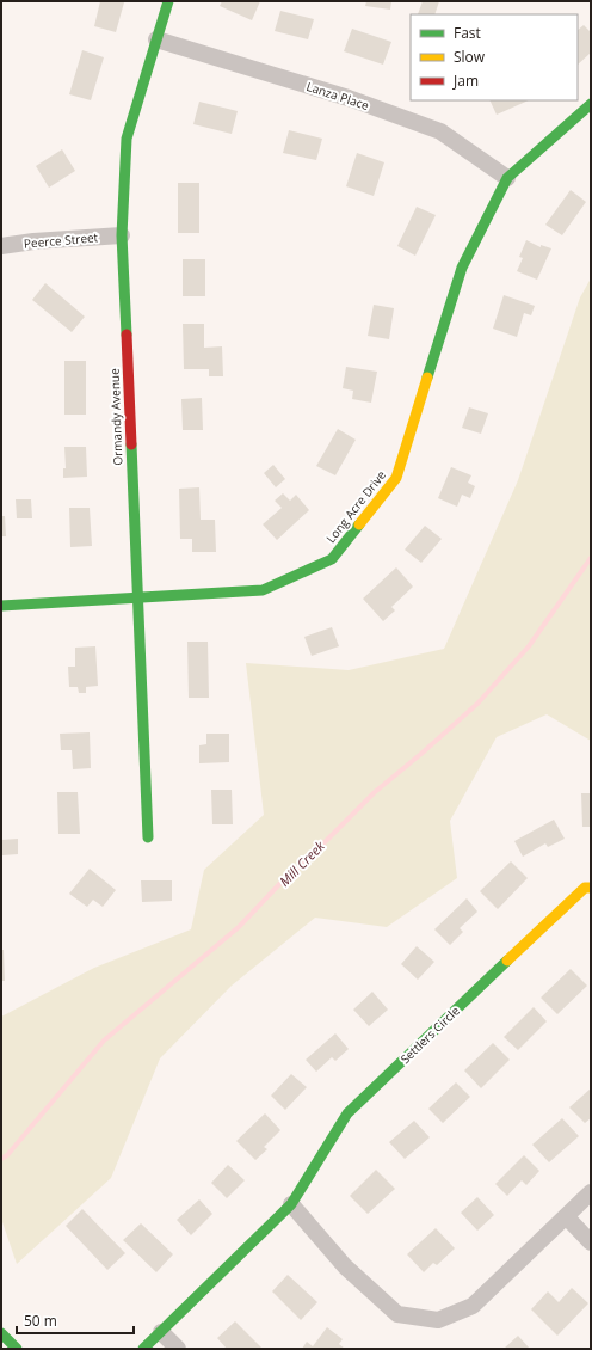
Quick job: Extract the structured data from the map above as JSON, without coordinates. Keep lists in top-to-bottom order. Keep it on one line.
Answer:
{"streets":{"street":["Lanza Place","Peerce Street","Ormandy Avenue","Long Acre Drive","Settlers Circle"]},"crossings":[["Lanza Place","Ormandy Avenue"],["Lanza Place","Long Acre Drive"],["Peerce Street","Ormandy Avenue"],["Ormandy Avenue","Long Acre Drive"]],"water":["Mill Creek"],"legend":["Fast","Slow","Jam"],"scale_bar":"50 m"}
